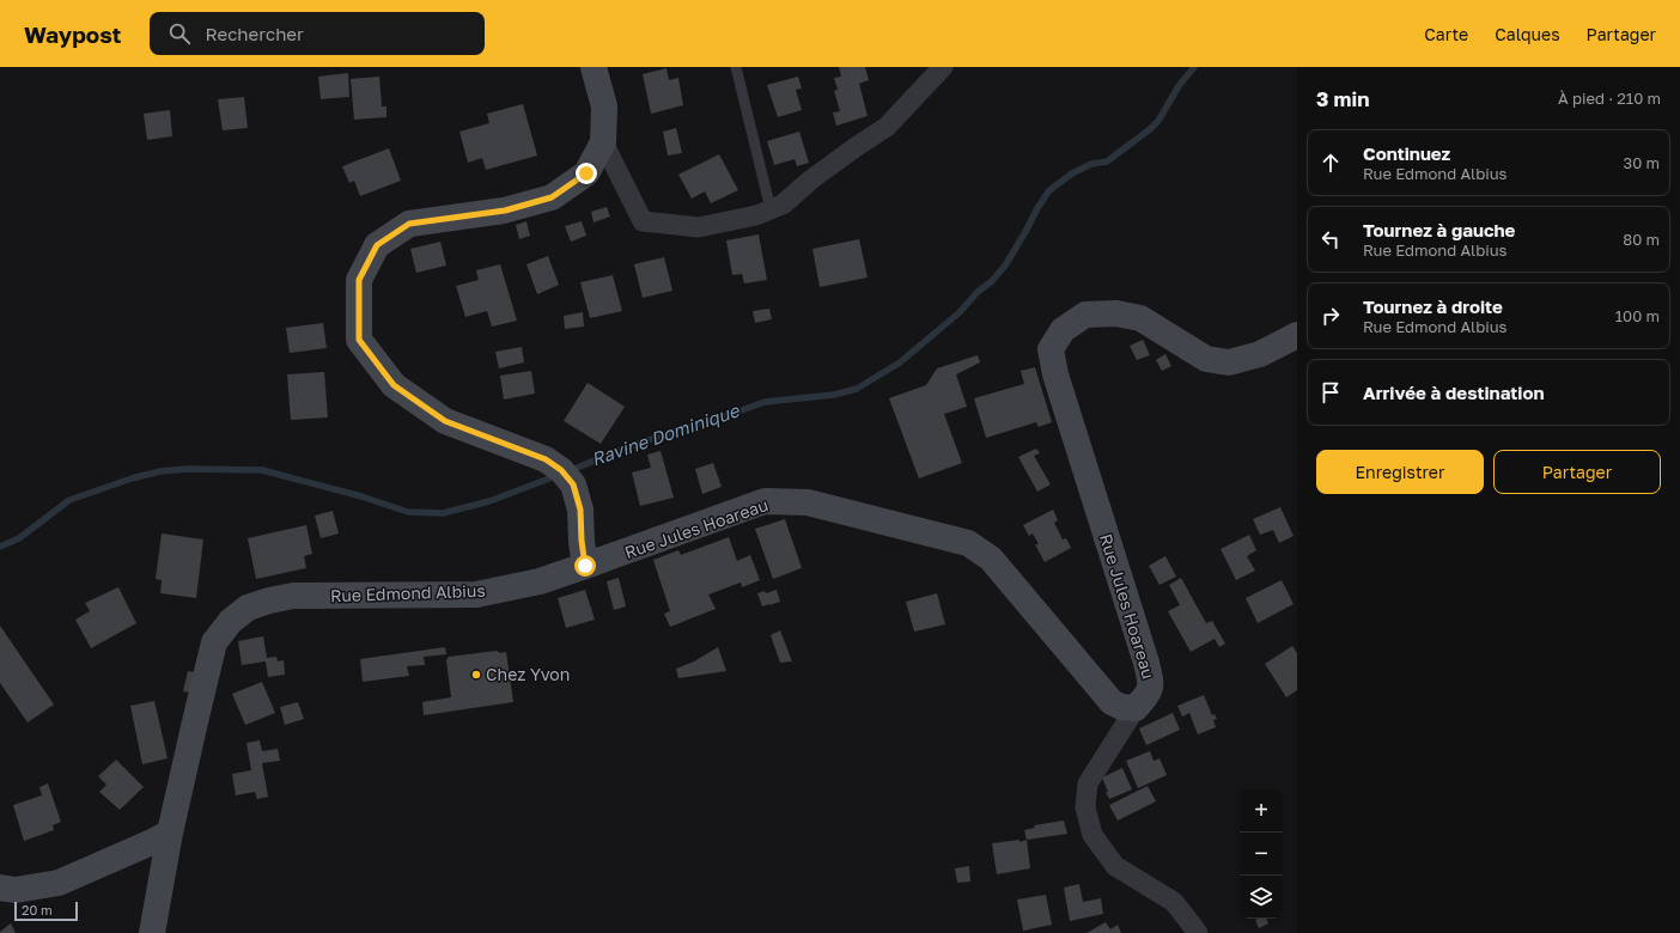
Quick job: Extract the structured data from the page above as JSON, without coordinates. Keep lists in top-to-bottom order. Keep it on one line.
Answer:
{"streets":{"main road":["Rue Jules Hoareau","Rue Edmond Albius"]},"crossings":[["Rue Jules Hoareau","Rue Edmond Albius"]],"water":["Ravine Dominique"],"places":["Chez Yvon"],"scale_bar":"20 m","page":{"header":"Waypost","search":"Rechercher","nav":["Carte","Calques","Partager"],"heading":["3 min","À pied · 210 m"],"list":[["Continuez","Rue Edmond Albius","30 m"],["Tournez à gauche","Rue Edmond Albius","80 m"],["Tournez à droite","Rue Edmond Albius","100 m"],"Arrivée à destination"],"buttons":["Enregistrer","Partager"],"map_buttons":["+","−"],"scale":"20 m"}}
